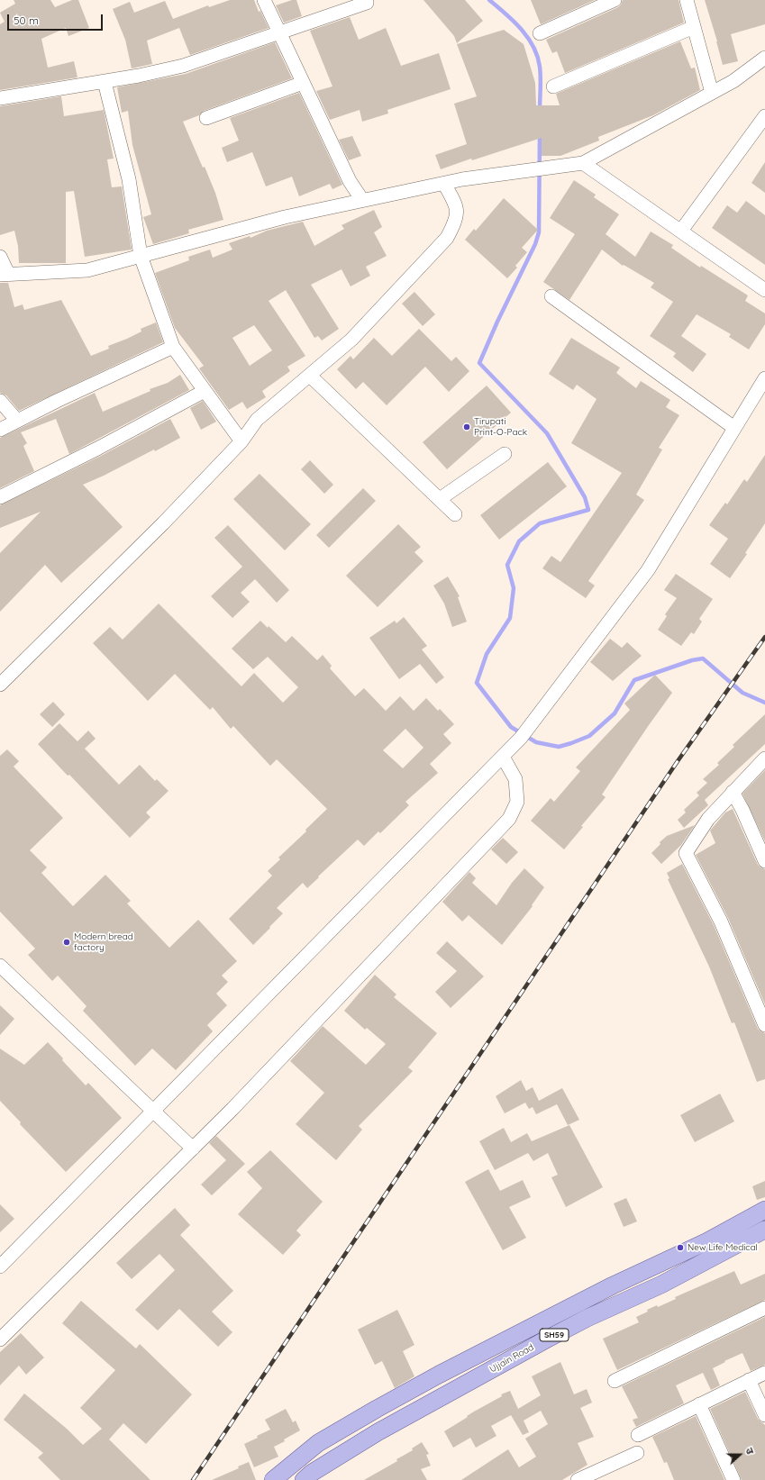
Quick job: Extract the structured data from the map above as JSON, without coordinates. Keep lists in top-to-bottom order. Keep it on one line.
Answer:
{"streets":{"main road":["SH59","Ujjain Road"]},"places":["Tirupati Print-O-Pack","Modern bread factory","New Life Medical"],"scale_bar":"50 m","north":"right"}
